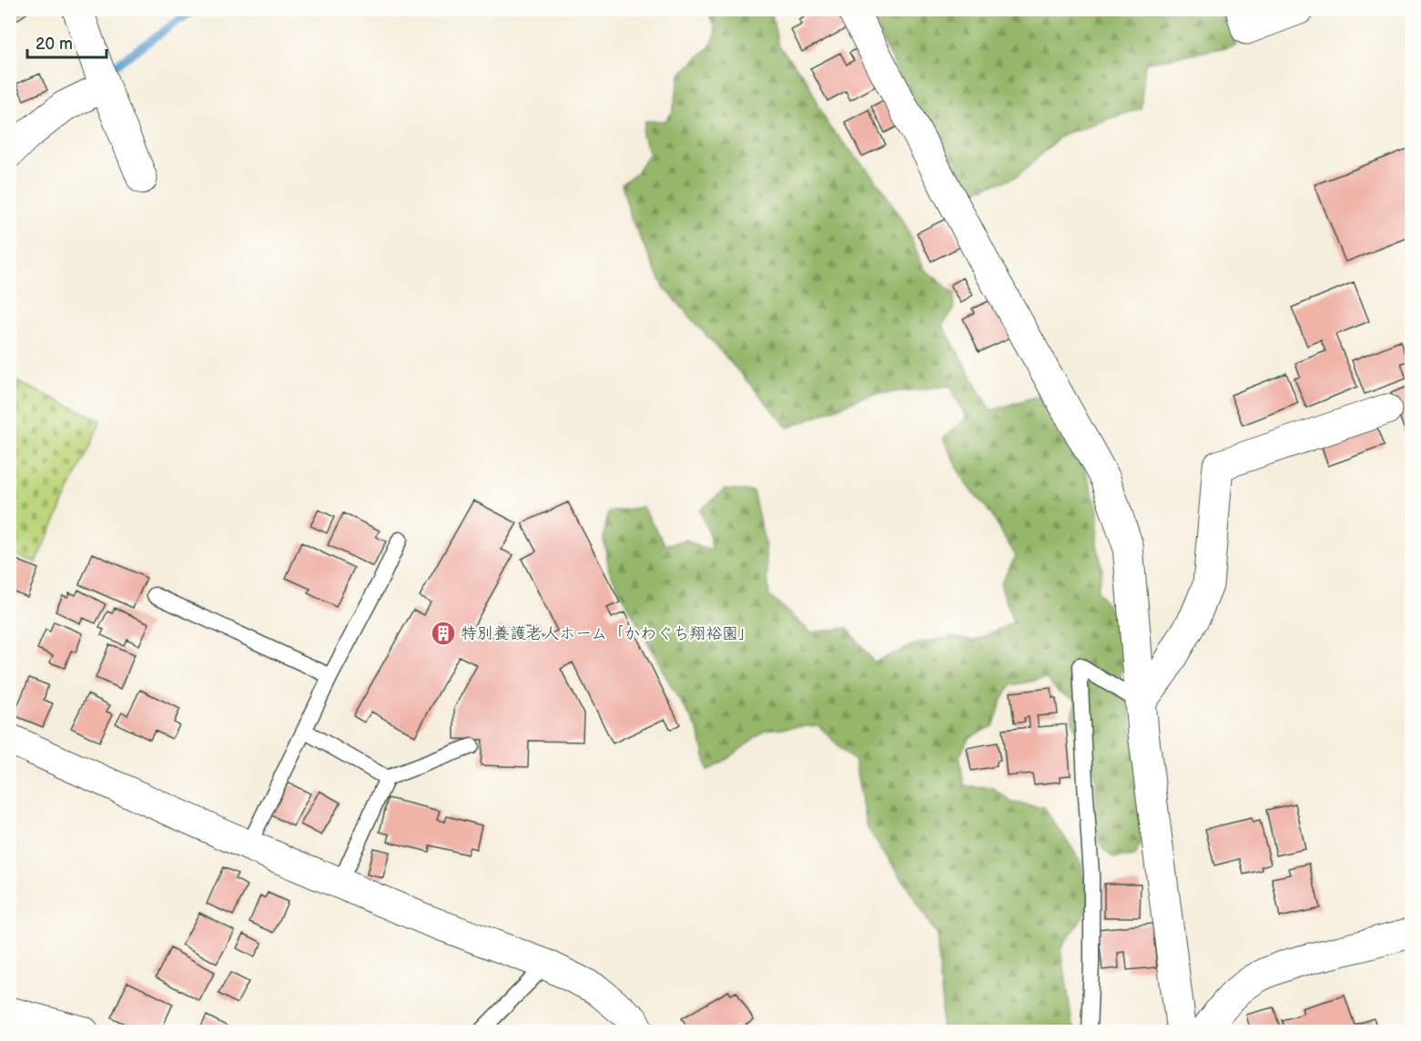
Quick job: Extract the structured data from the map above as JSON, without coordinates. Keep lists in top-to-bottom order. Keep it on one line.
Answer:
{"places":{"building":["特別養護老人ホーム「かわぐち翔裕園」"]},"scale_bar":"20 m"}
